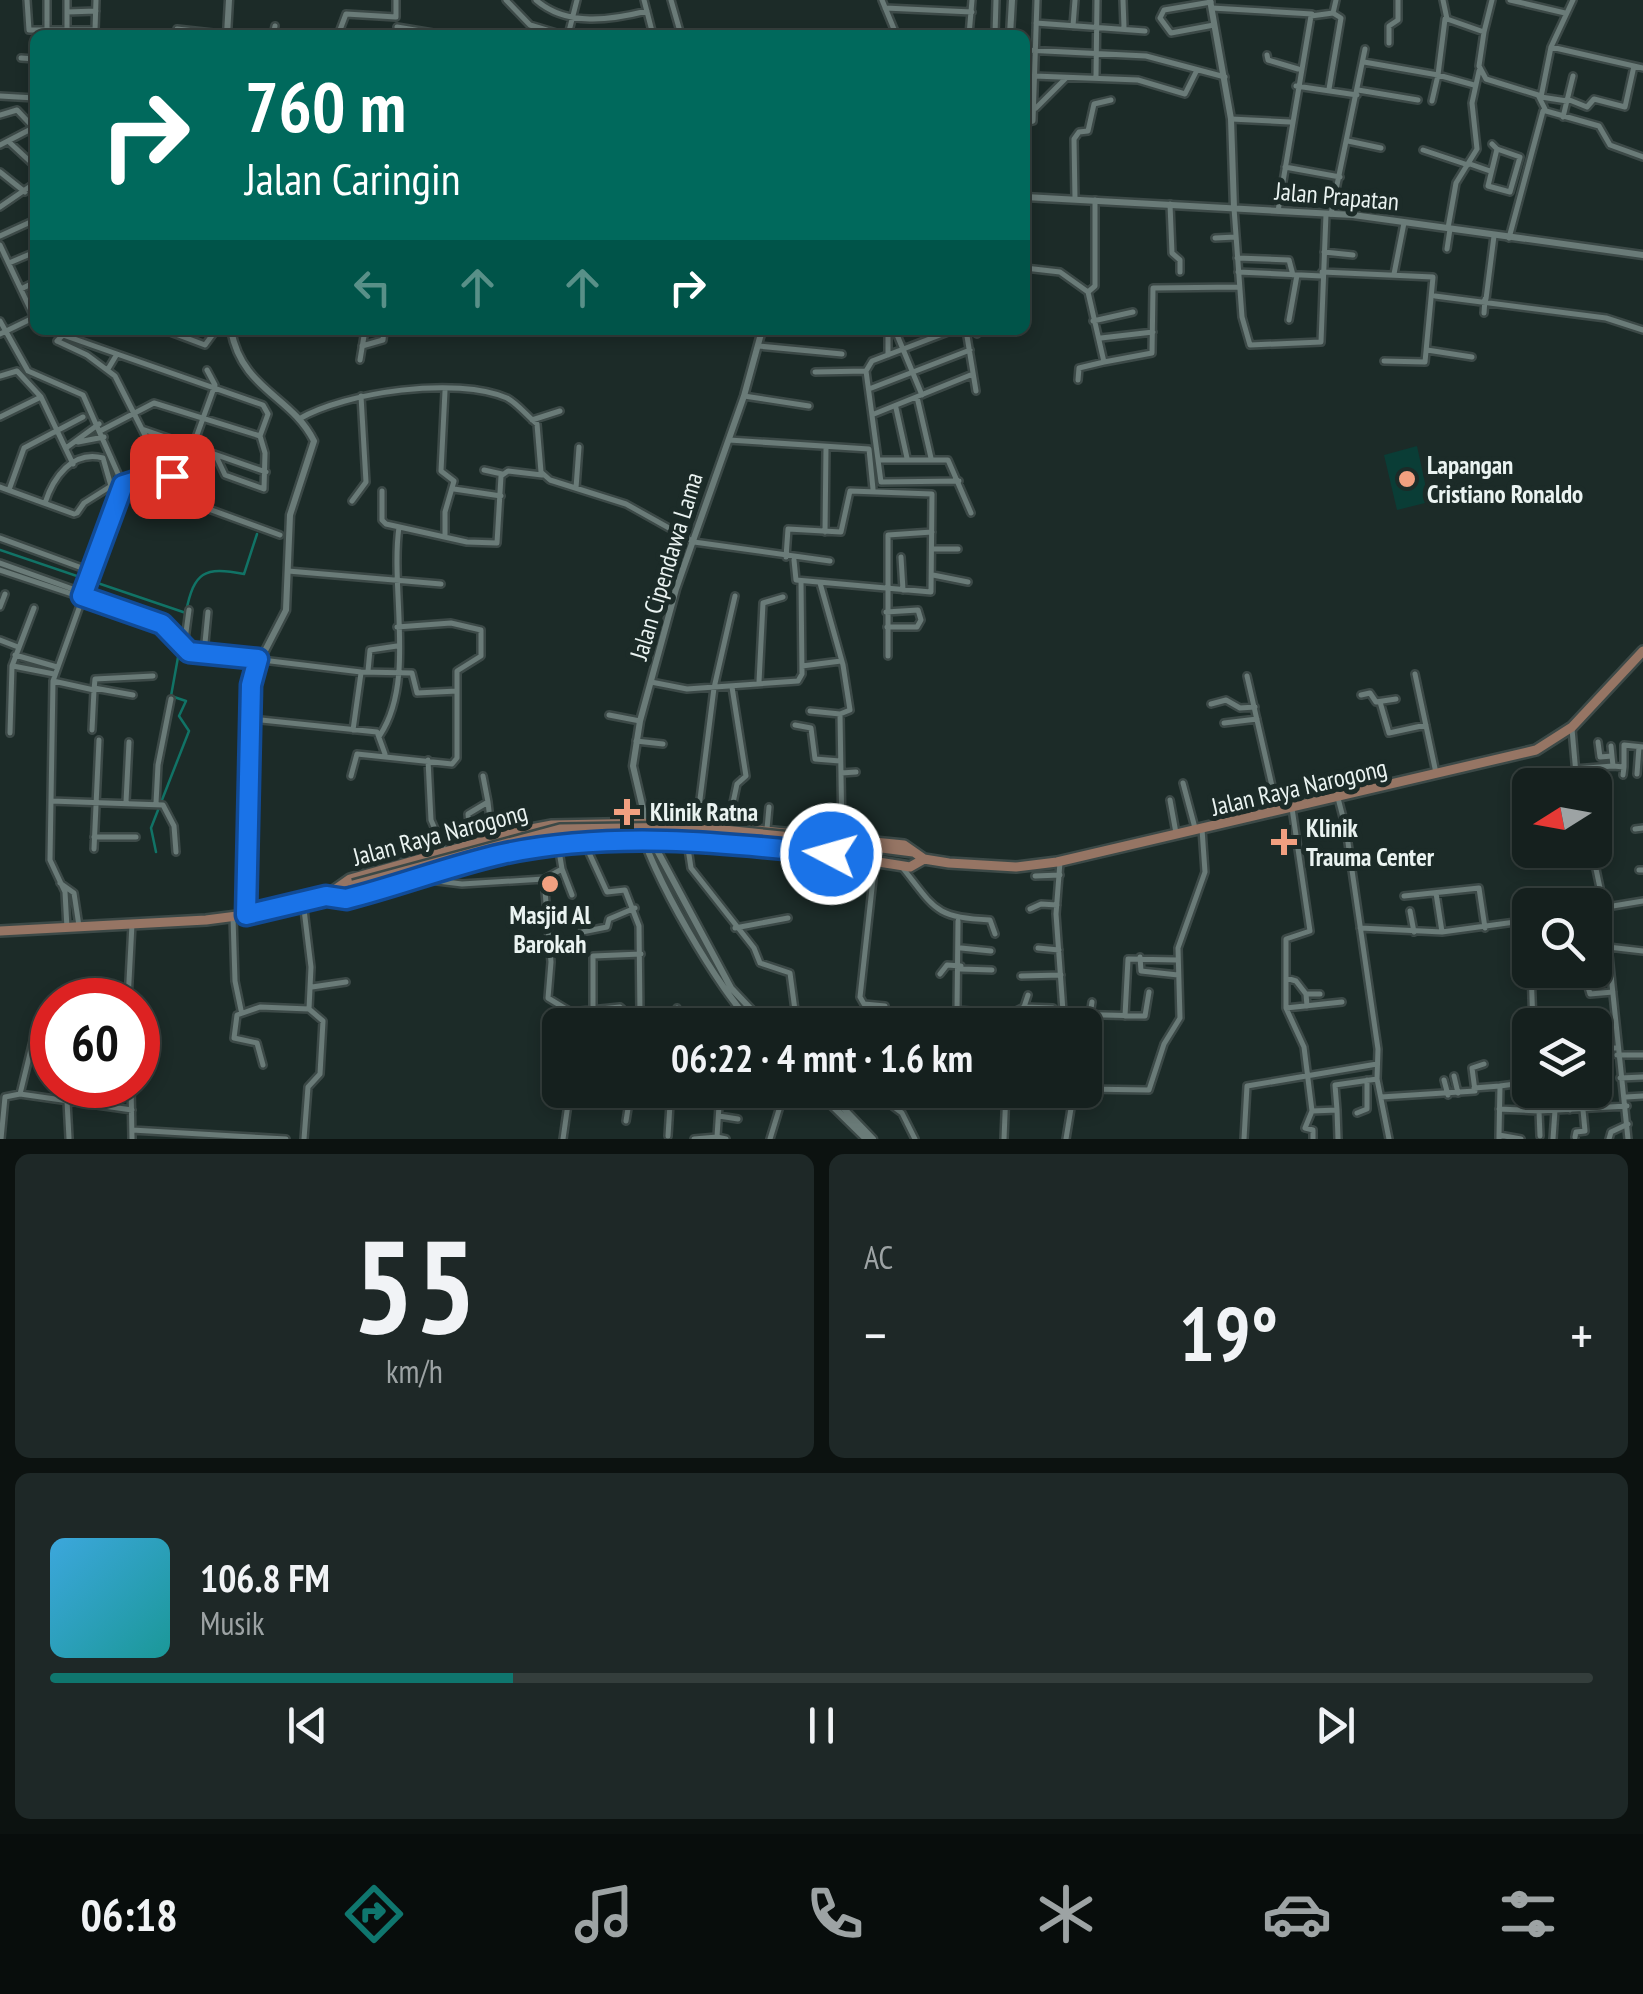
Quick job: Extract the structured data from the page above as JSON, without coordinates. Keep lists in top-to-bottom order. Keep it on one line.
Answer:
{"streets":{"main road":["Jalan Prapatan","Jalan Cipendawa Lama","Jalan Raya Narogong"]},"crossings":[["Jalan Cipendawa Lama","Jalan Raya Narogong"]],"places":{"other":["Lapangan Cristiano Ronaldo","Masjid Al Barokah"],"health":["Klinik Ratna","Klinik Trauma Center"]},"north":"left","page":{"turn":["760 m","Jalan Caringin"],"limit":"60","trip":"06:22 · 4 mnt · 1.6 km","tile":[["55","km/h"],"AC"],"heat":["−","19°","+"],"song":["106.8 FM","Musik"],"tabs":"06:18"}}
